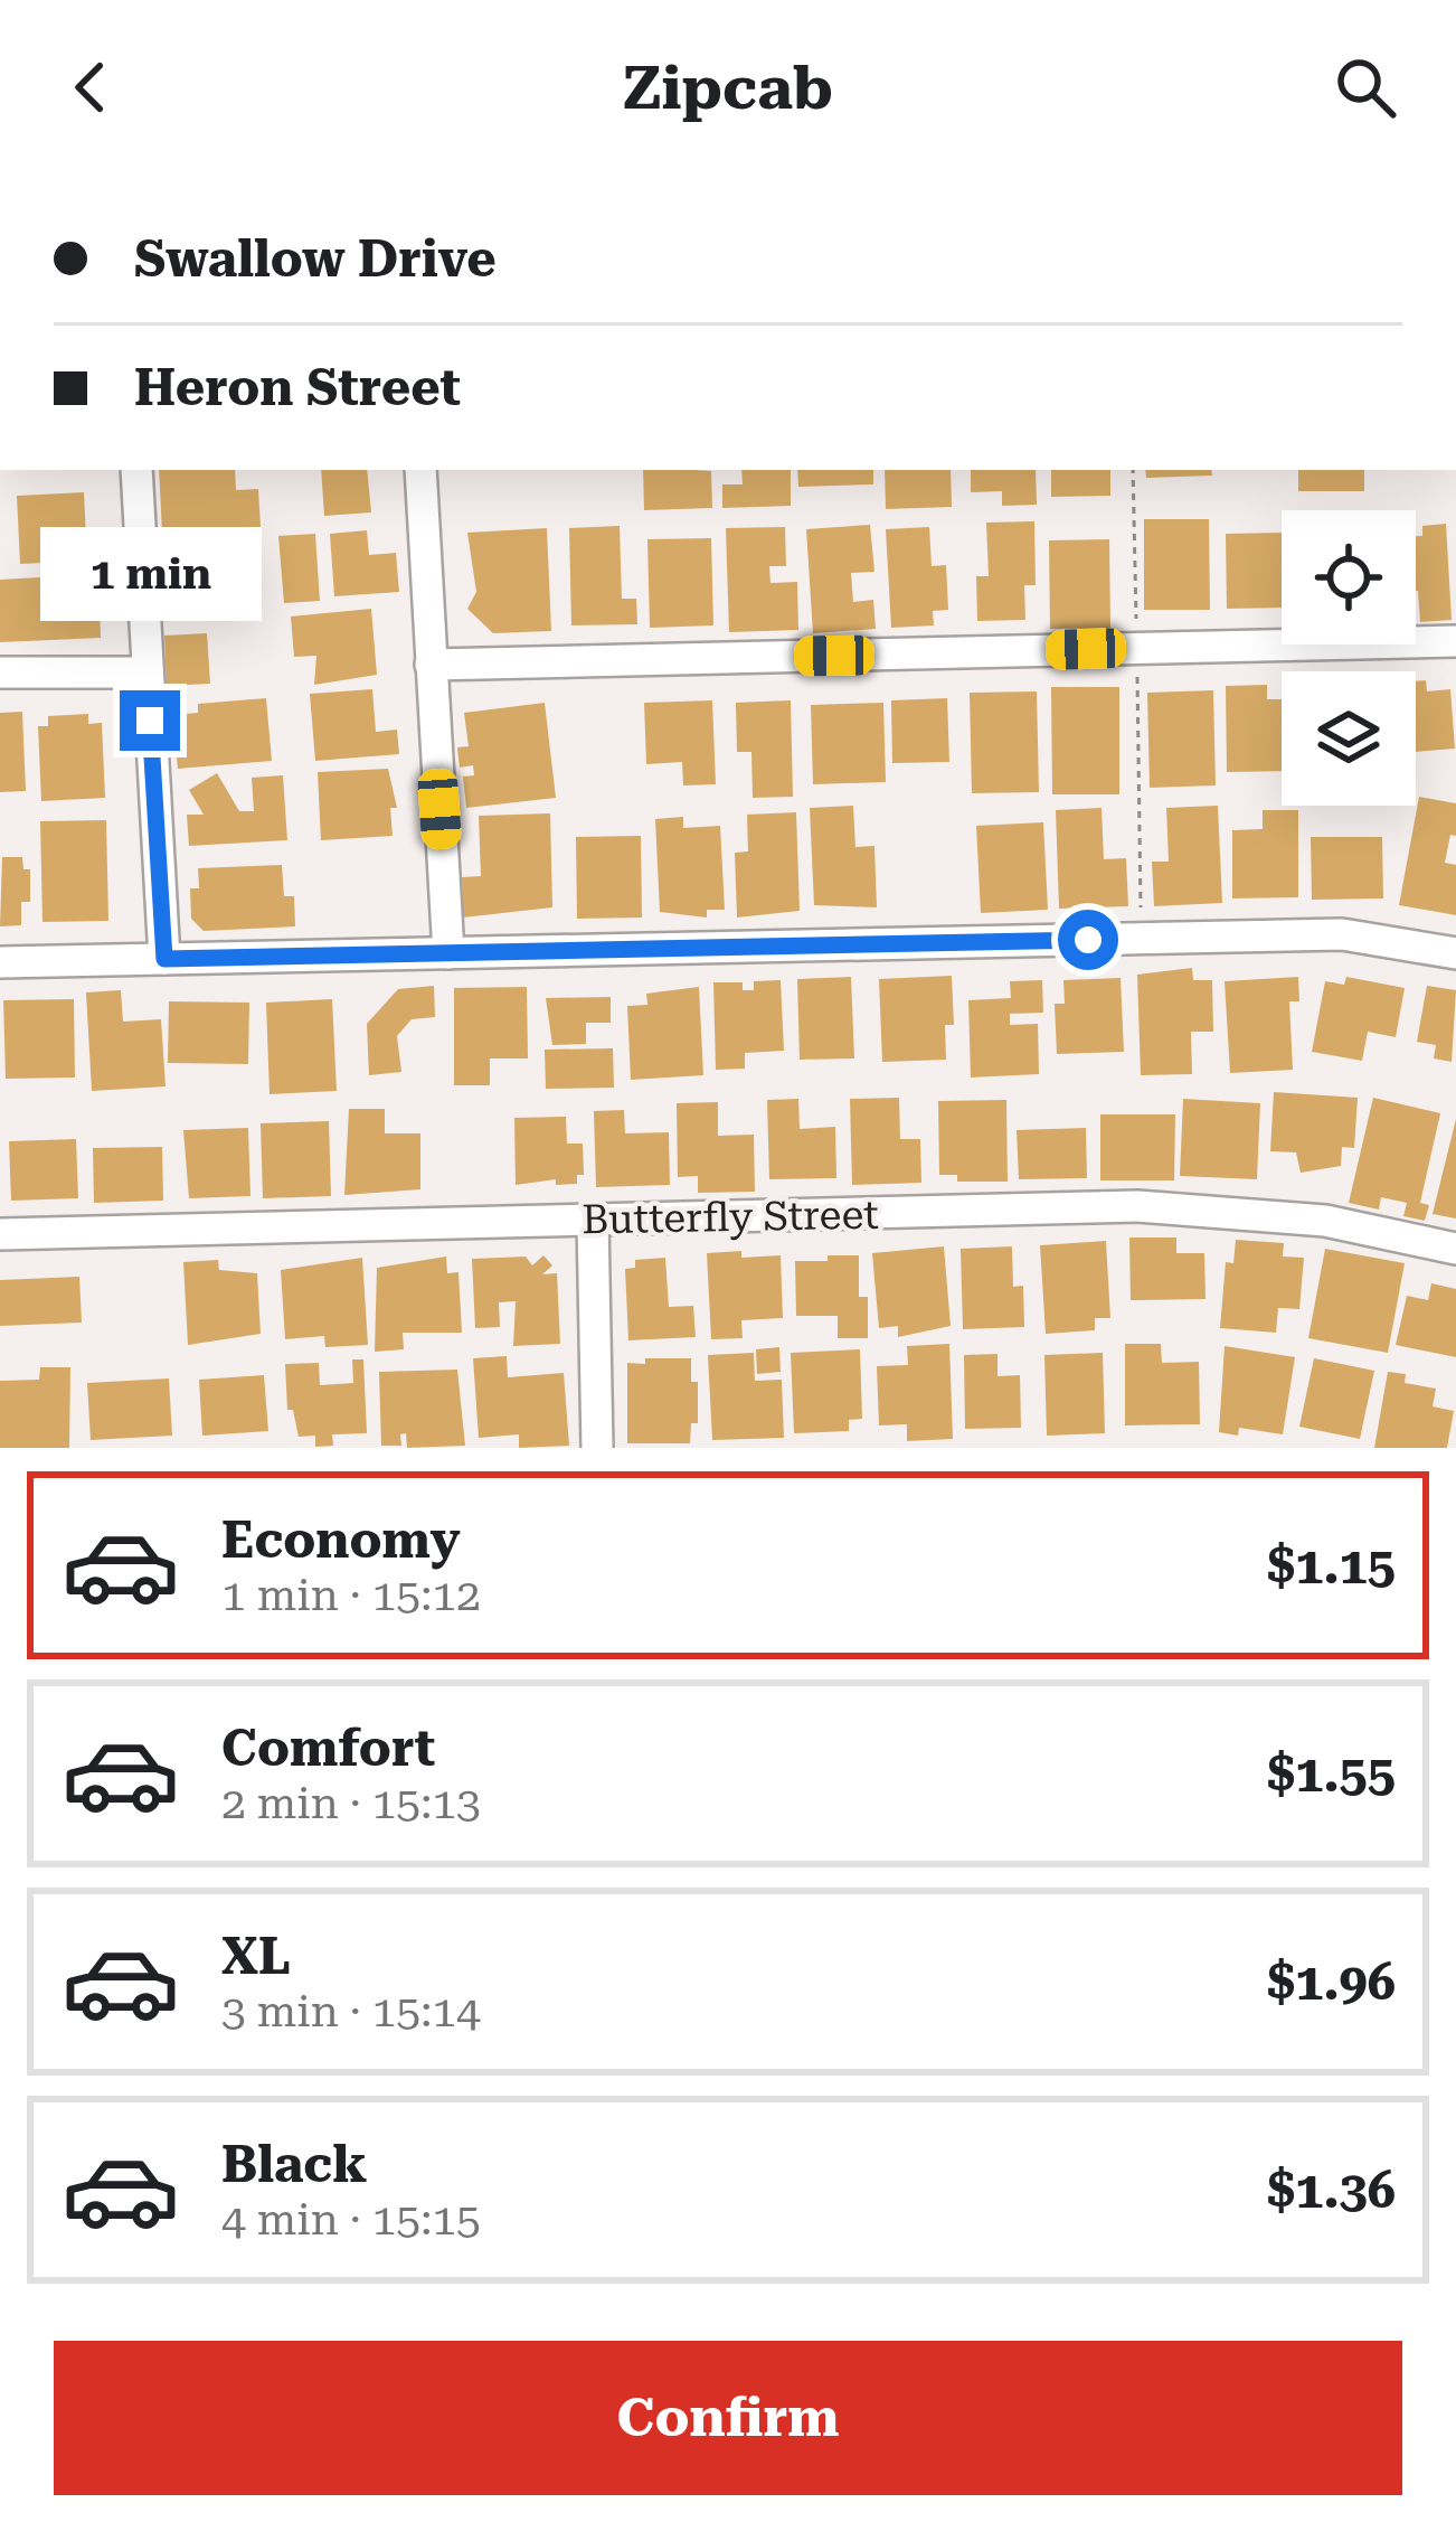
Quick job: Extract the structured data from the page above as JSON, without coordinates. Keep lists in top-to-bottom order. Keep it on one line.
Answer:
{"streets":{"street":["Butterfly Street"]},"page":{"header":"Zipcab","banner":["Swallow Drive","Heron Street"],"bubble":"1 min","list":[{"name":"Economy","note":"1 min · 15:12","value":"$1.15"},{"name":"Comfort","note":"2 min · 15:13","value":"$1.55"},{"name":"XL","note":"3 min · 15:14","value":"$1.96"},{"name":"Black","note":"4 min · 15:15","value":"$1.36"}],"buttons":"Confirm"}}
